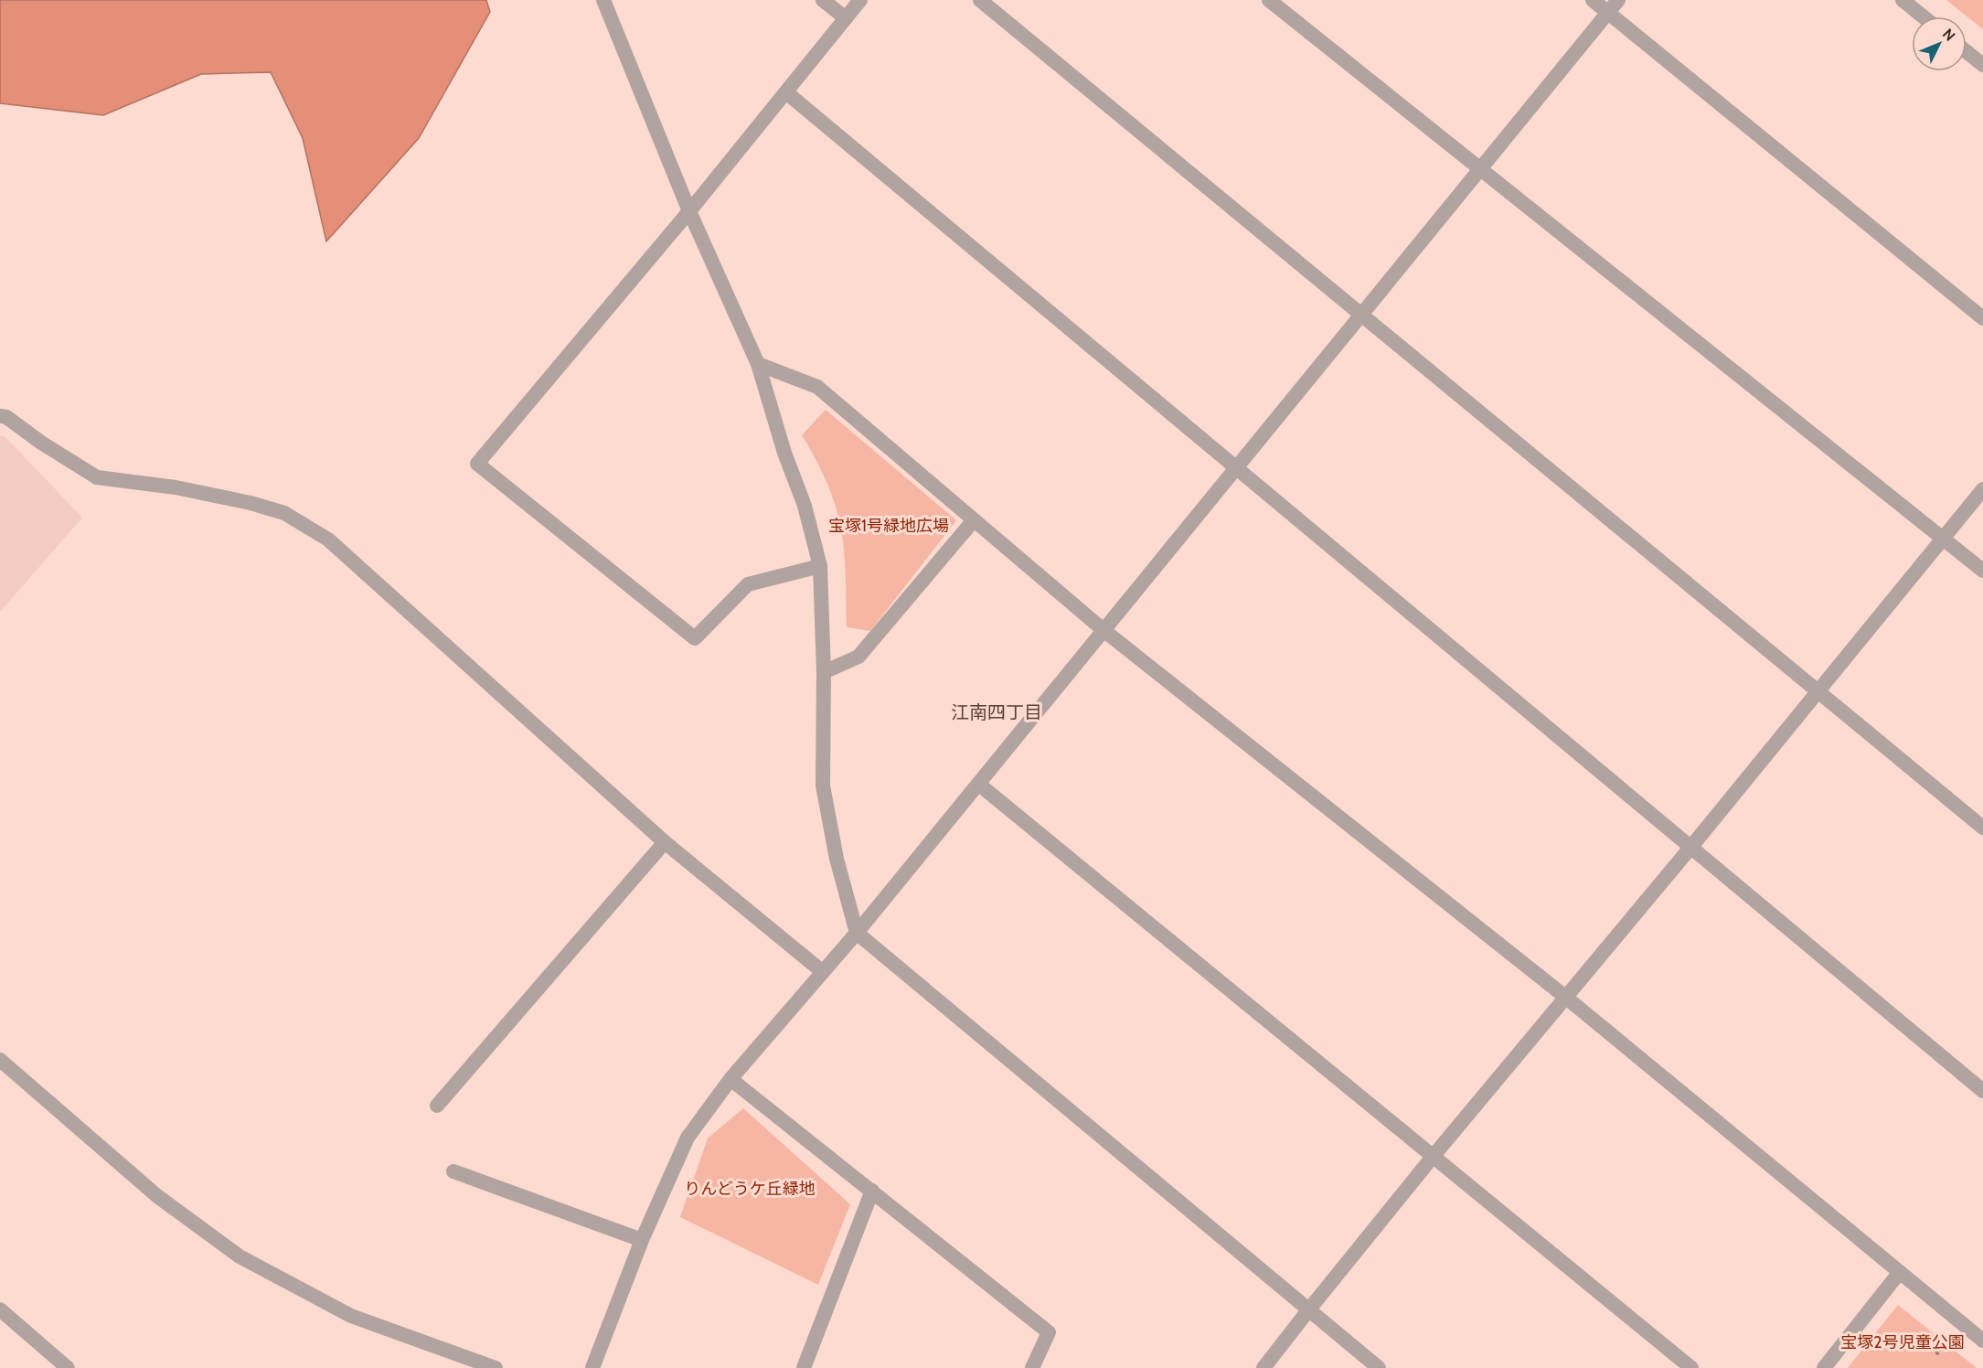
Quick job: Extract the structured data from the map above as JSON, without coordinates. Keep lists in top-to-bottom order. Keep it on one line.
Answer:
{"districts":["江南四丁目"],"parks":["宝塚1号緑地広場","りんどうケ丘緑地","宝塚2号児童公園"],"north":"top right"}
